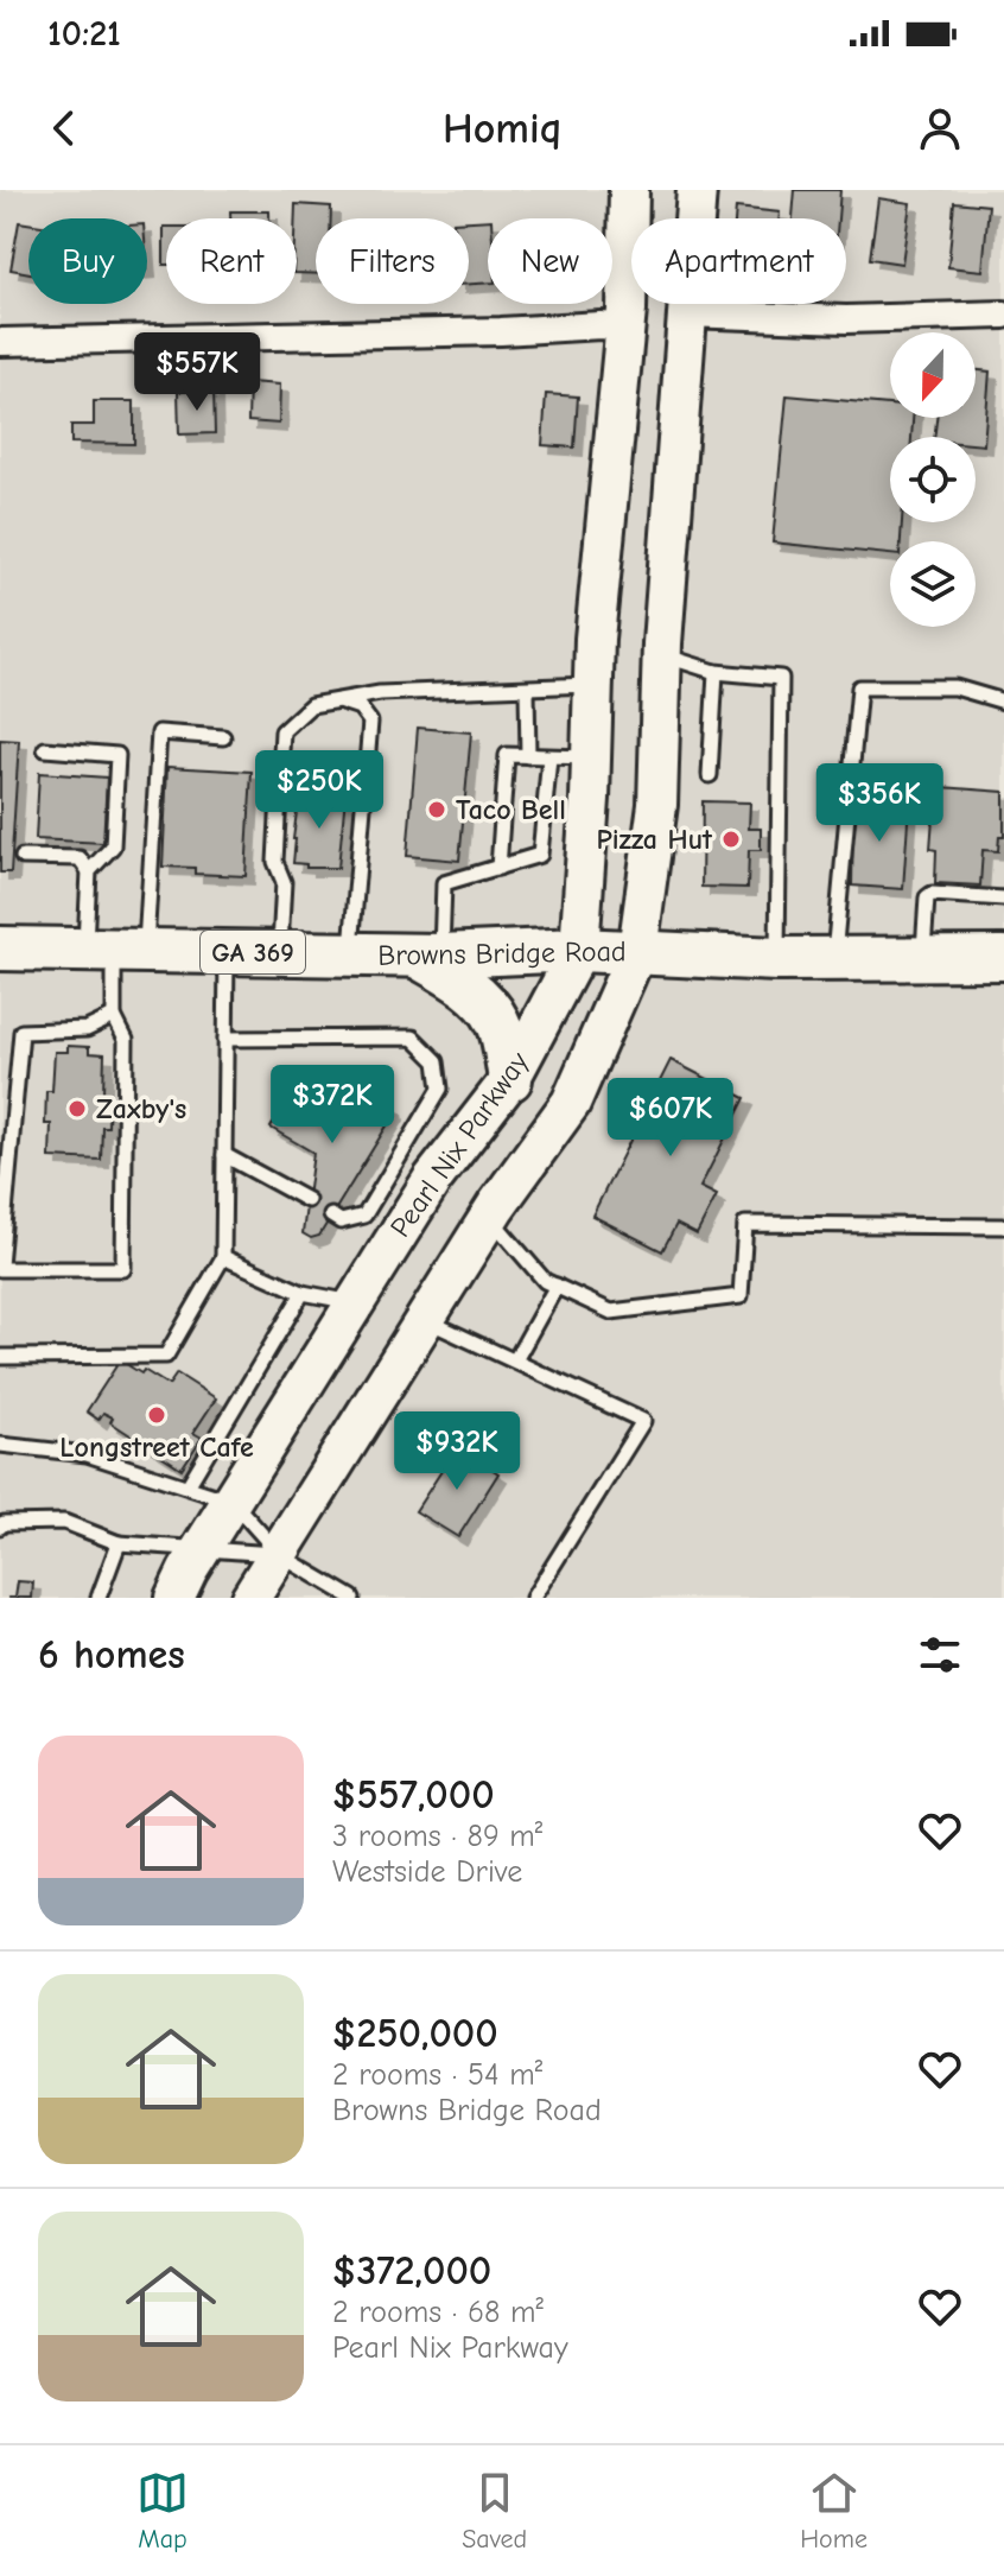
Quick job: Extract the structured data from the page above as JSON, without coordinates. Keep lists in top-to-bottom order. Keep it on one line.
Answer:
{"streets":{"main road":["GA 369","Browns Bridge Road","Pearl Nix Parkway"]},"crossings":[["Browns Bridge Road","Pearl Nix Parkway"]],"places":["Taco Bell","Pizza Hut","Zaxby's","Longstreet Cafe"],"north":"bottom","page":{"status":"10:21","header":"Homiq","chip":["Buy","Rent","Filters","New","Apartment"],"price":["$557K","$250K","$356K","$372K","$607K","$932K"],"heading":"6 homes","list":[{"name":"$557,000","note":"3 rooms · 89 m² · Westside Drive"},{"name":"$250,000","note":"2 rooms · 54 m² · Browns Bridge Road"},{"name":"$372,000","note":"2 rooms · 68 m² · Pearl Nix Parkway"}],"tabs":["Map","Saved","Home"]}}
